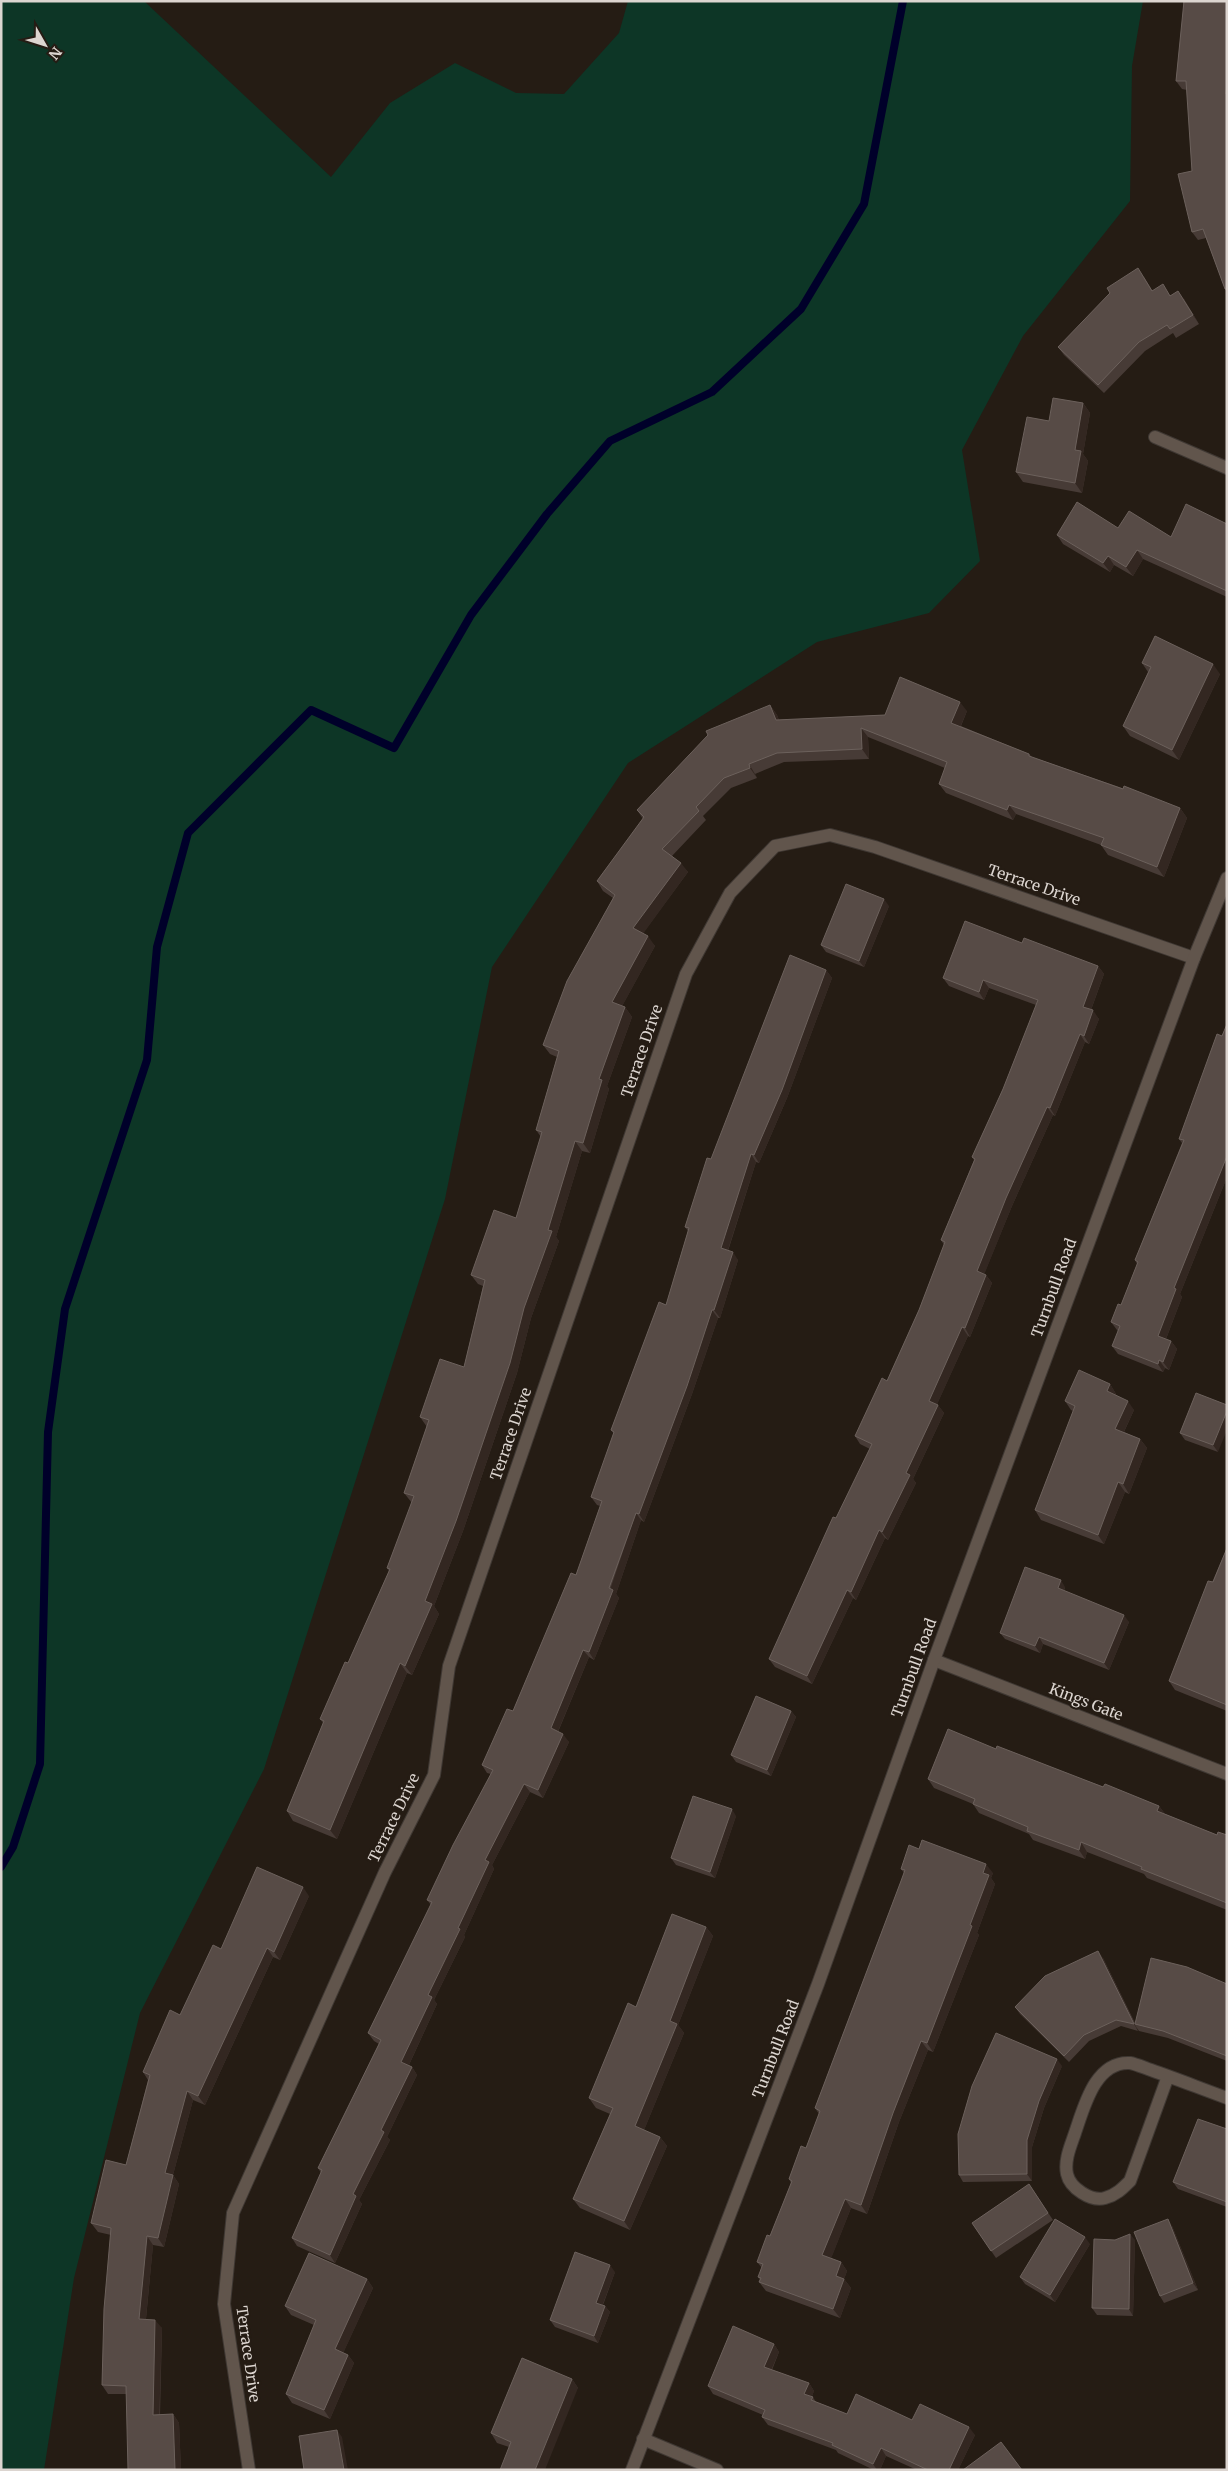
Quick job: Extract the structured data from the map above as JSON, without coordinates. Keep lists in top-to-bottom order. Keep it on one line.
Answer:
{"streets":{"street":["Terrace Drive","Turnbull Road","Kings Gate"]},"crossings":[["Terrace Drive","Turnbull Road"],["Turnbull Road","Kings Gate"]],"north":"bottom right"}
